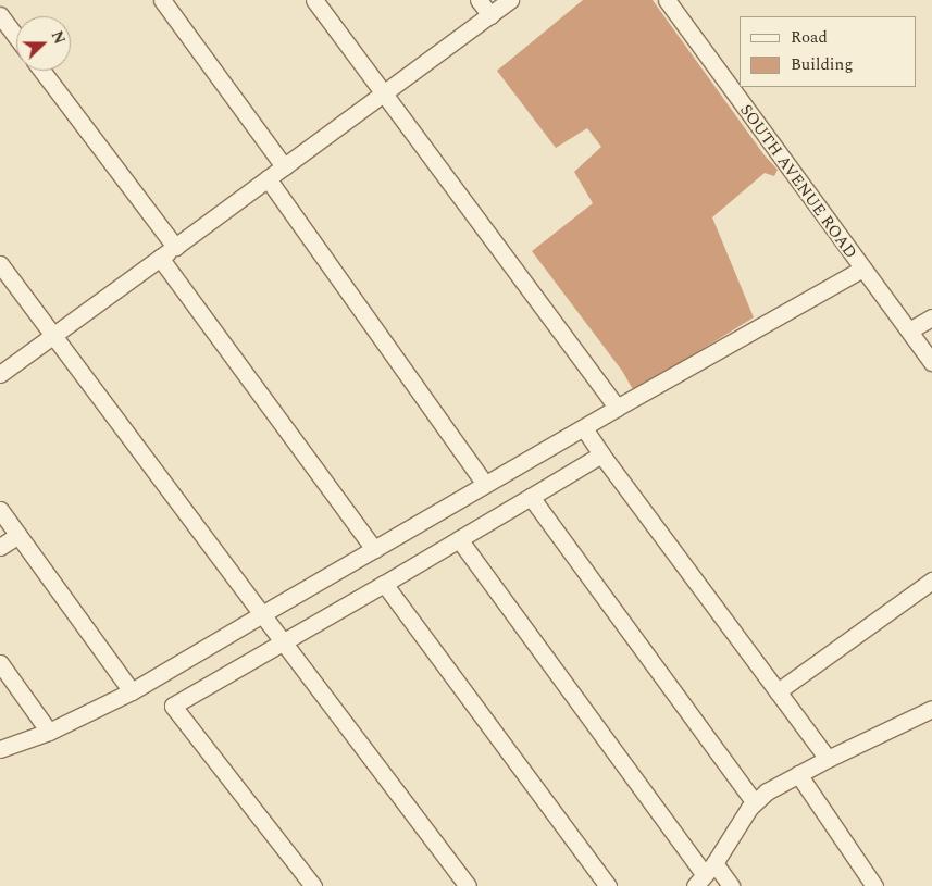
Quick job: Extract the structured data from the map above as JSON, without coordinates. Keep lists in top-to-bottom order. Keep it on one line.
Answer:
{"streets":{"street":["SOUTH AVENUE ROAD"]},"legend":["Road","Building"],"north":"right"}
